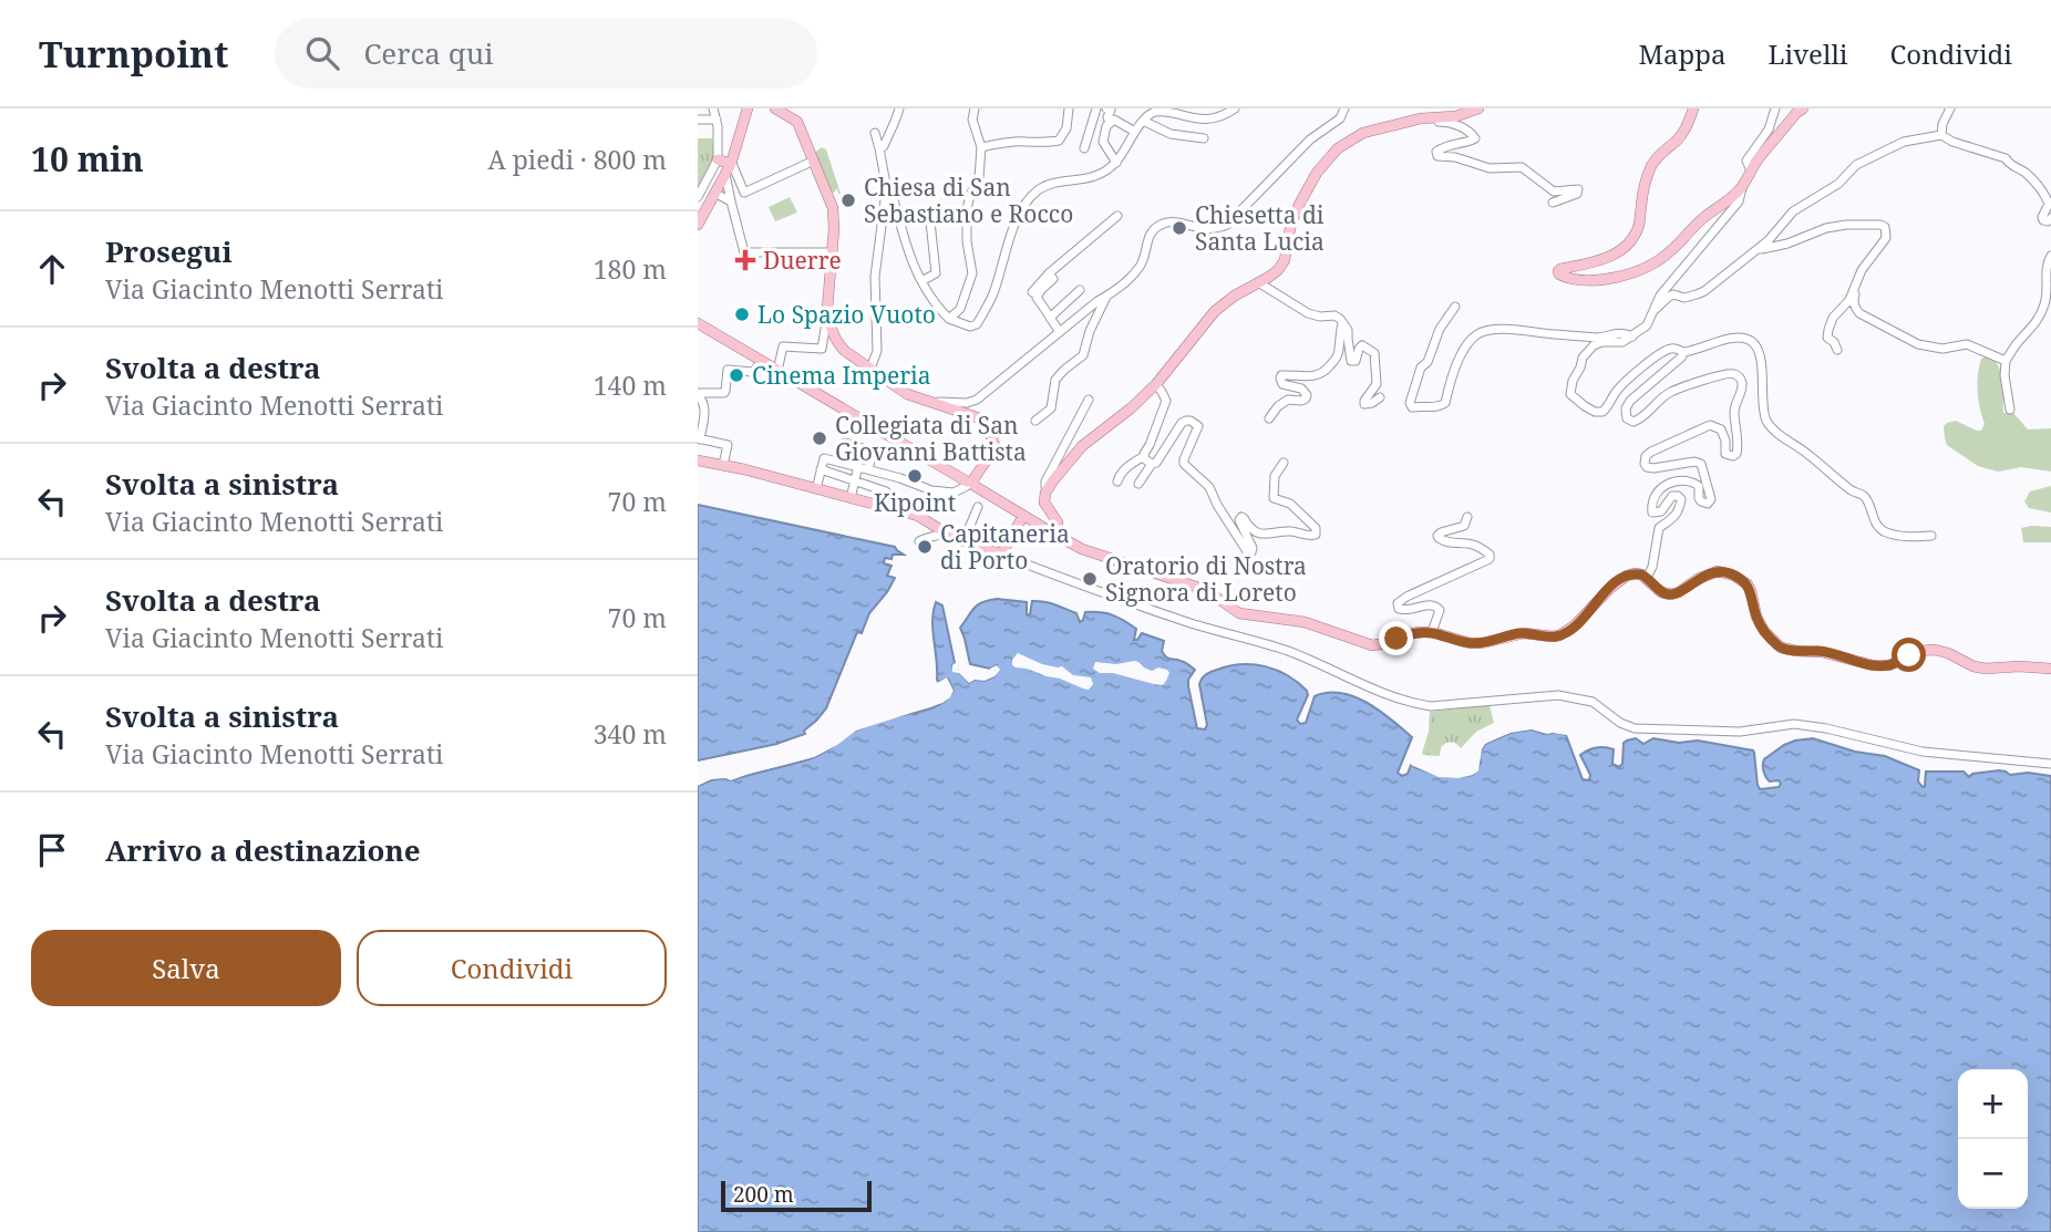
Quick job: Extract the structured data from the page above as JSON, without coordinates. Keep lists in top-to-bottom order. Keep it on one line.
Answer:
{"places":{"other":["Chiesa di San Sebastiano e Rocco","Chiesetta di Santa Lucia","Lo Spazio Vuoto","Cinema Imperia","Collegiata di San Giovanni Battista","Kipoint","Capitaneria di Porto","Oratorio di Nostra Signora di Loreto"],"health":["Duerre"]},"scale_bar":"200 m","page":{"header":"Turnpoint","search":"Cerca qui","nav":["Mappa","Livelli","Condividi"],"heading":["10 min","A piedi · 800 m"],"list":[["Prosegui","Via Giacinto Menotti Serrati","180 m"],["Svolta a destra","Via Giacinto Menotti Serrati","140 m"],["Svolta a sinistra","Via Giacinto Menotti Serrati","70 m"],["Svolta a destra","Via Giacinto Menotti Serrati","70 m"],["Svolta a sinistra","Via Giacinto Menotti Serrati","340 m"],"Arrivo a destinazione"],"buttons":["Salva","Condividi"],"map_buttons":["+","−"],"scale":"200 m"}}
